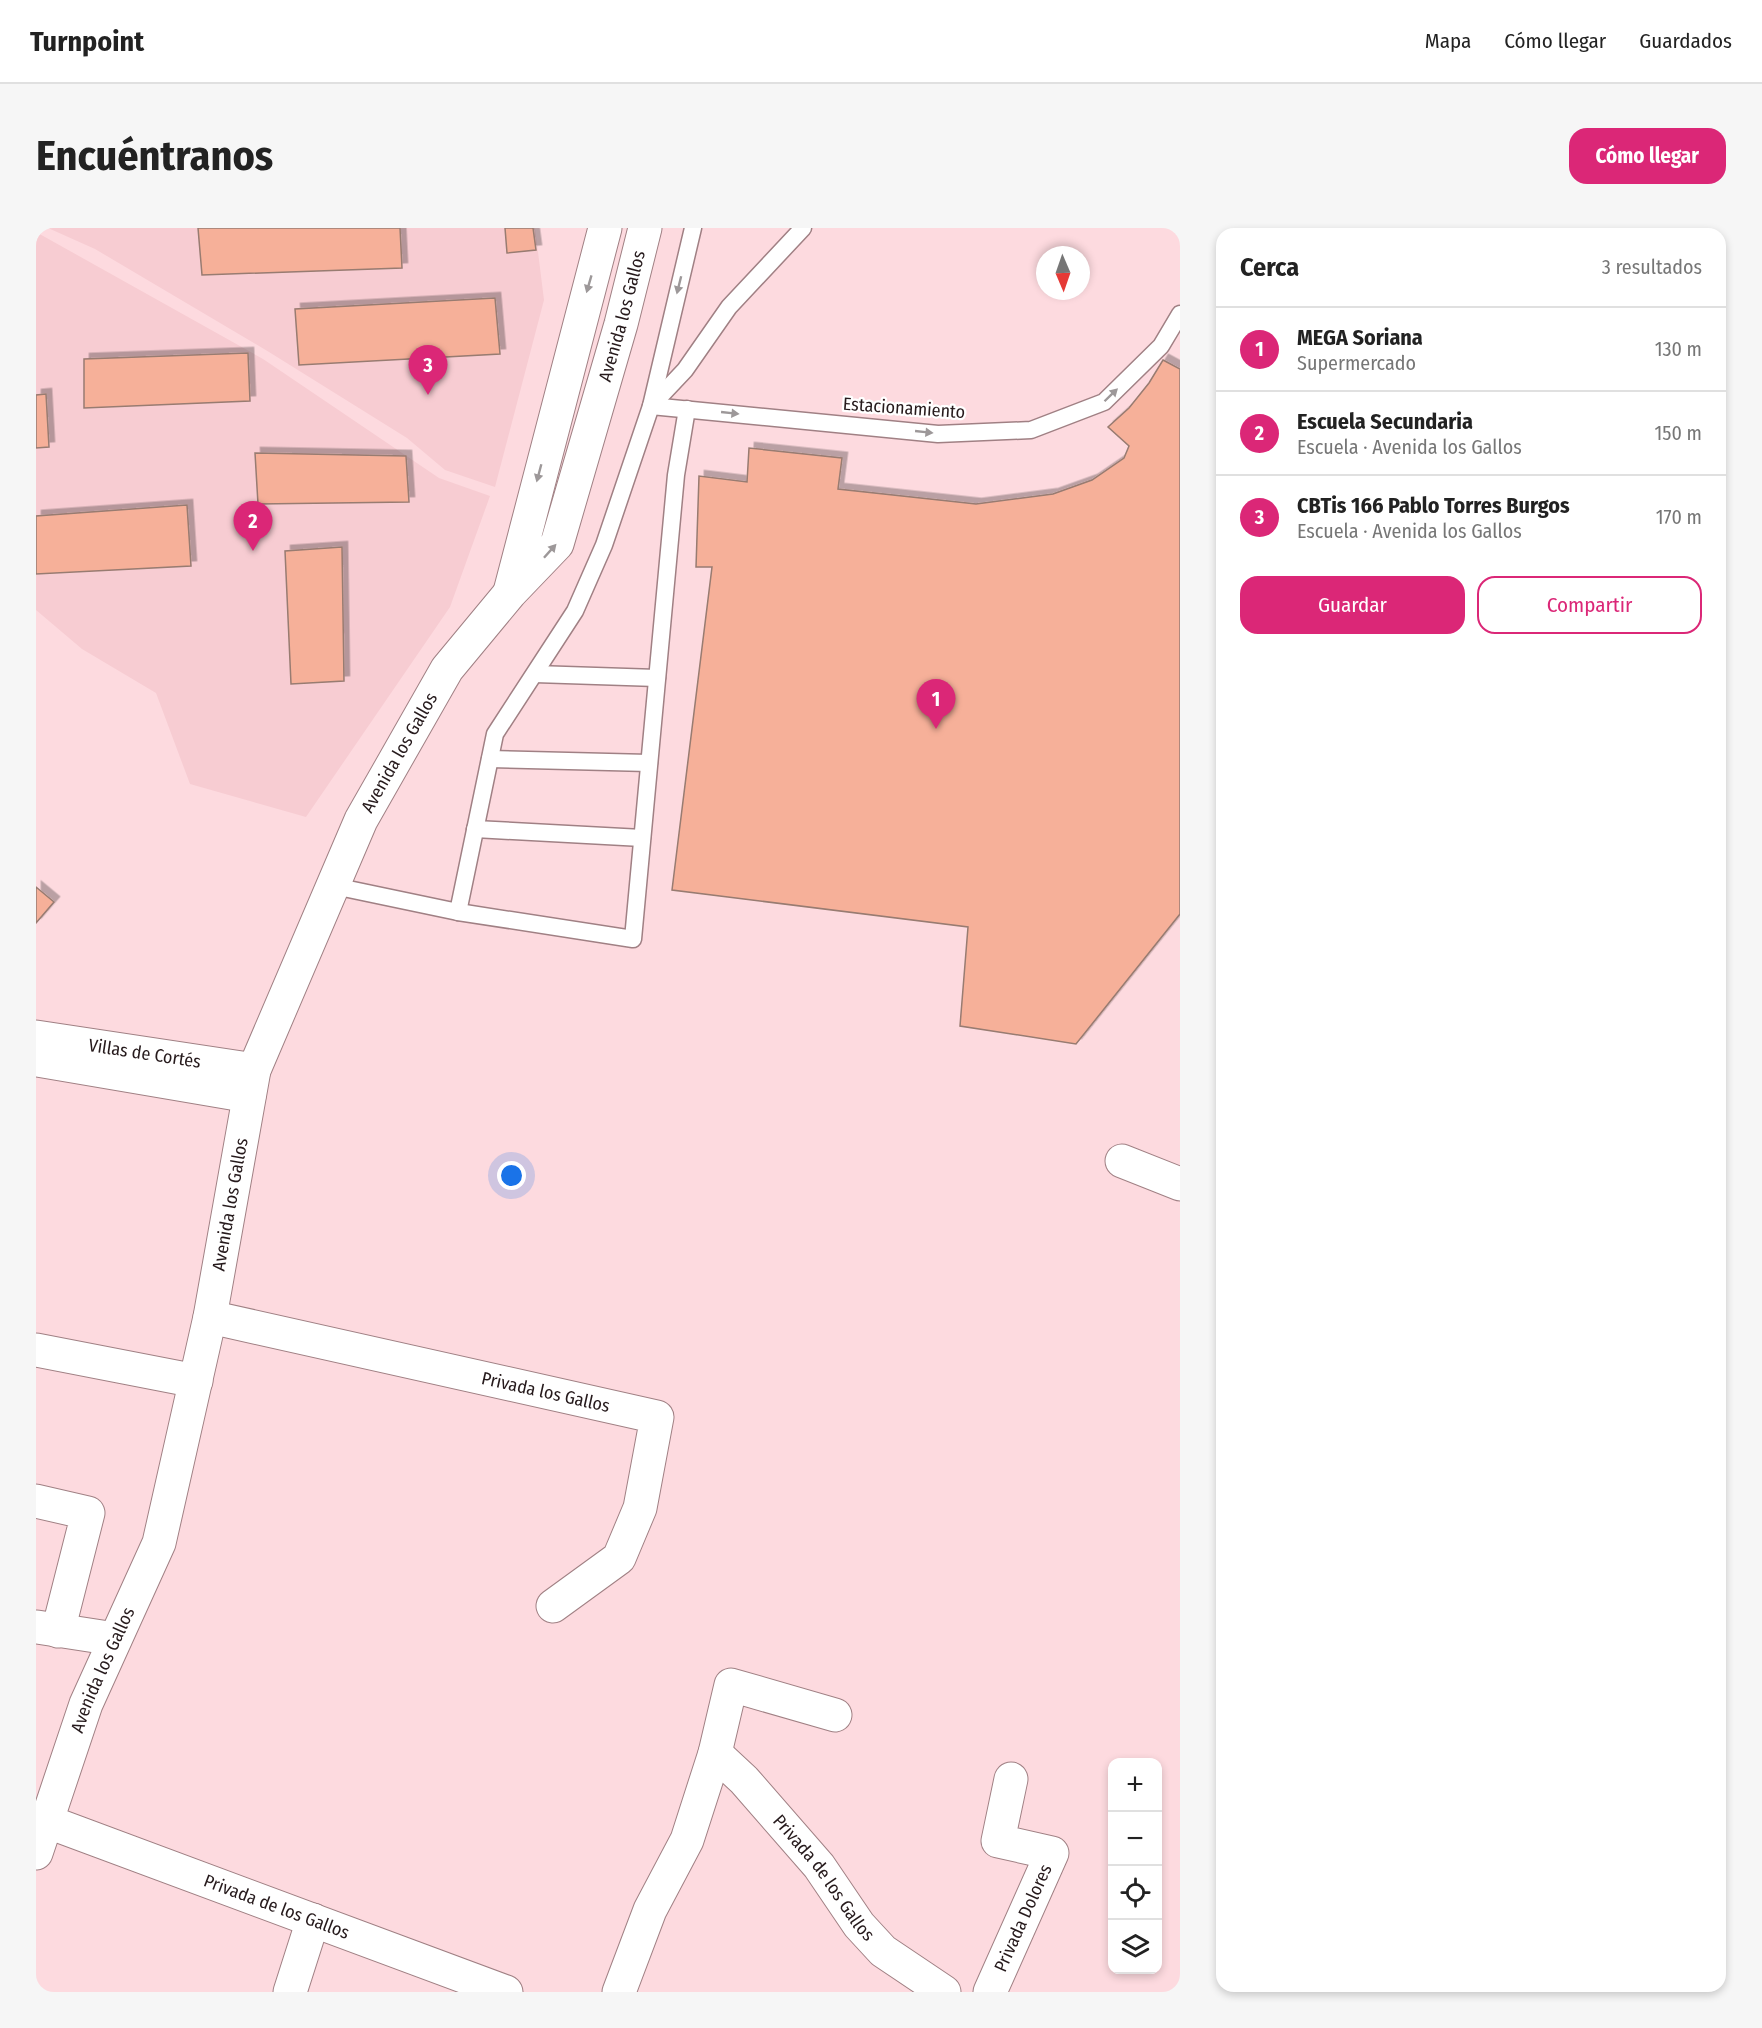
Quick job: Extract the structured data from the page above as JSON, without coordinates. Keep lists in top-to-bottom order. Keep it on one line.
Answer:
{"streets":{"street":["Avenida los Gallos","Villas de Cortés","Privada los Gallos","Privada de los Gallos","Privada Dolores"],"lane":["Estacionamiento"]},"crossings":[["Avenida los Gallos","Villas de Cortés"],["Avenida los Gallos","Privada los Gallos"],["Avenida los Gallos","Privada de los Gallos"]],"one_way":["Estacionamiento"],"north":"bottom","page":{"header":"Turnpoint","nav":["Mapa","Cómo llegar","Guardados"],"buttons":["Cómo llegar",["Guardar","Compartir"]],"title":"Encuéntranos","heading":["Cerca","3 resultados"],"list":[{"mark":"1","name":"MEGA Soriana","note":"Supermercado","value":"130 m"},{"mark":"2","name":"Escuela Secundaria","note":"Escuela · Avenida los Gallos","value":"150 m"},{"mark":"3","name":"CBTis 166 Pablo Torres Burgos","note":"Escuela · Avenida los Gallos","value":"170 m"}],"pins":["3","2","1"],"map_buttons":["+","−"]}}
